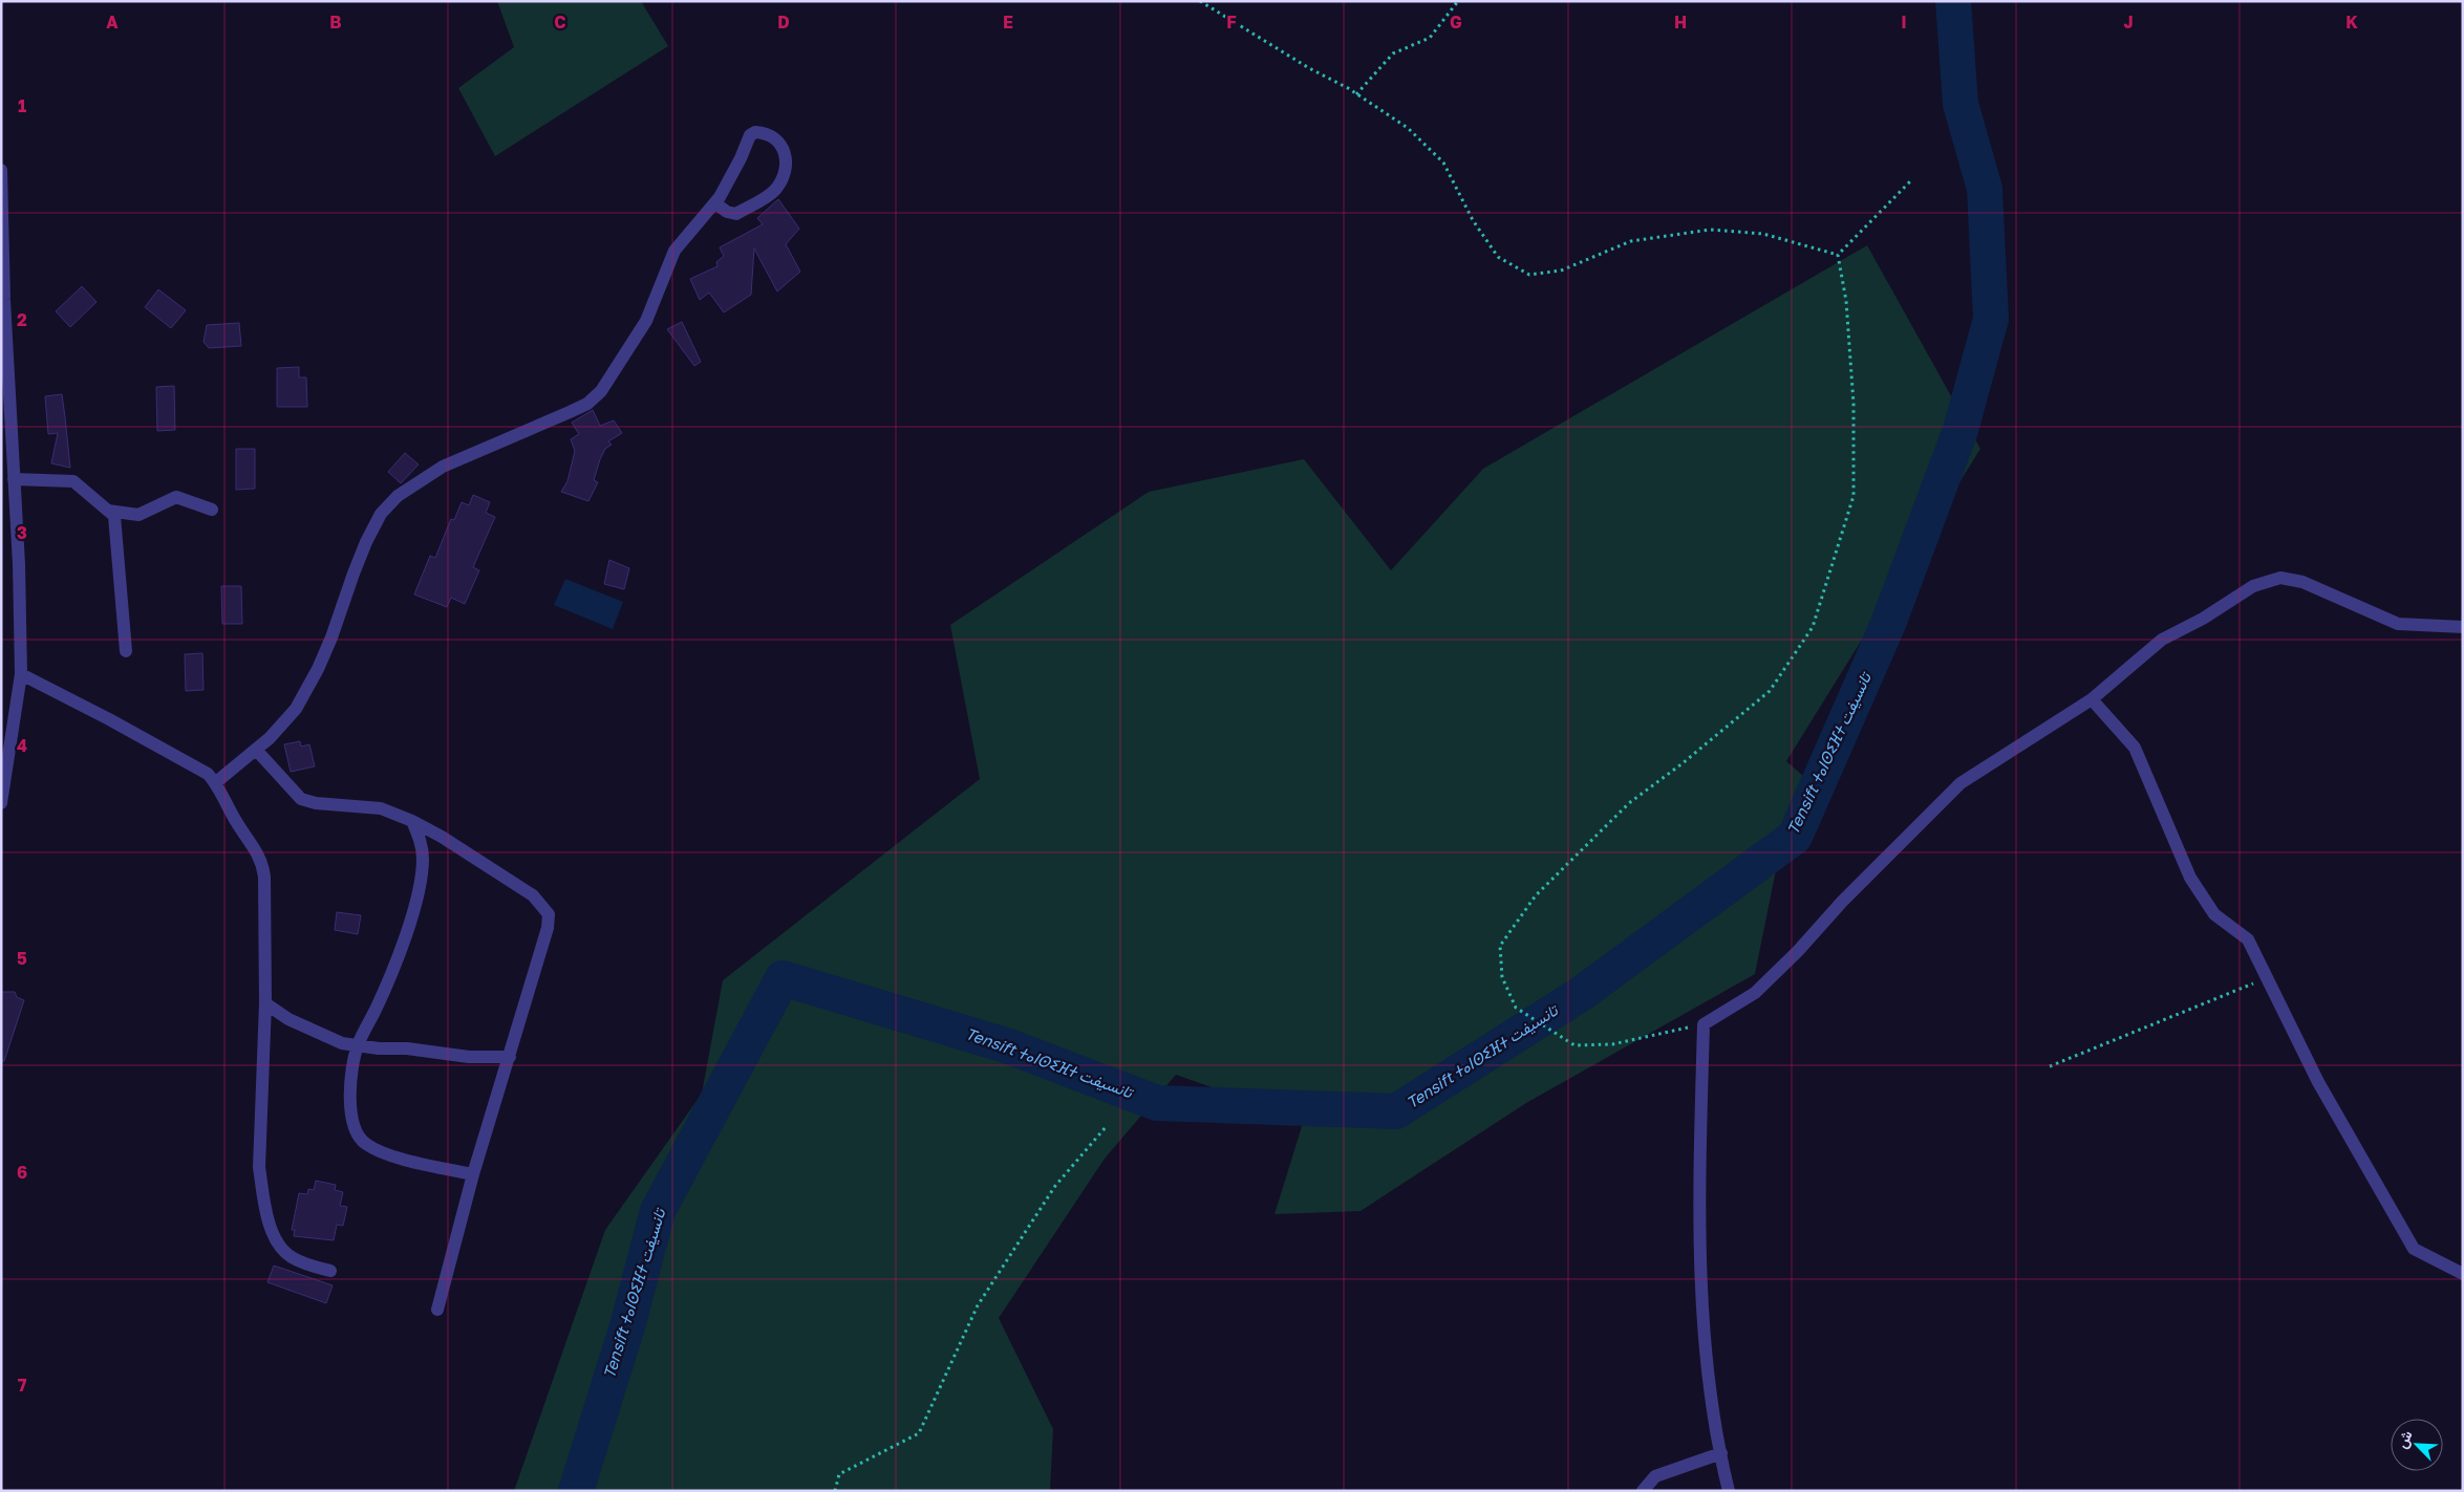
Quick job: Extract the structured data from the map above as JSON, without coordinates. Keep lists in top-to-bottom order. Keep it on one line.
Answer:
{"water":["Tensift ⵜⴰⵏⵙⵉⴼⵜ تانسيفت"],"north":"top left","grid":{"columns":["A","B","C","D","E","F","G","H","I","J","K"],"rows":["1","2","3","4","5","6","7"]}}
